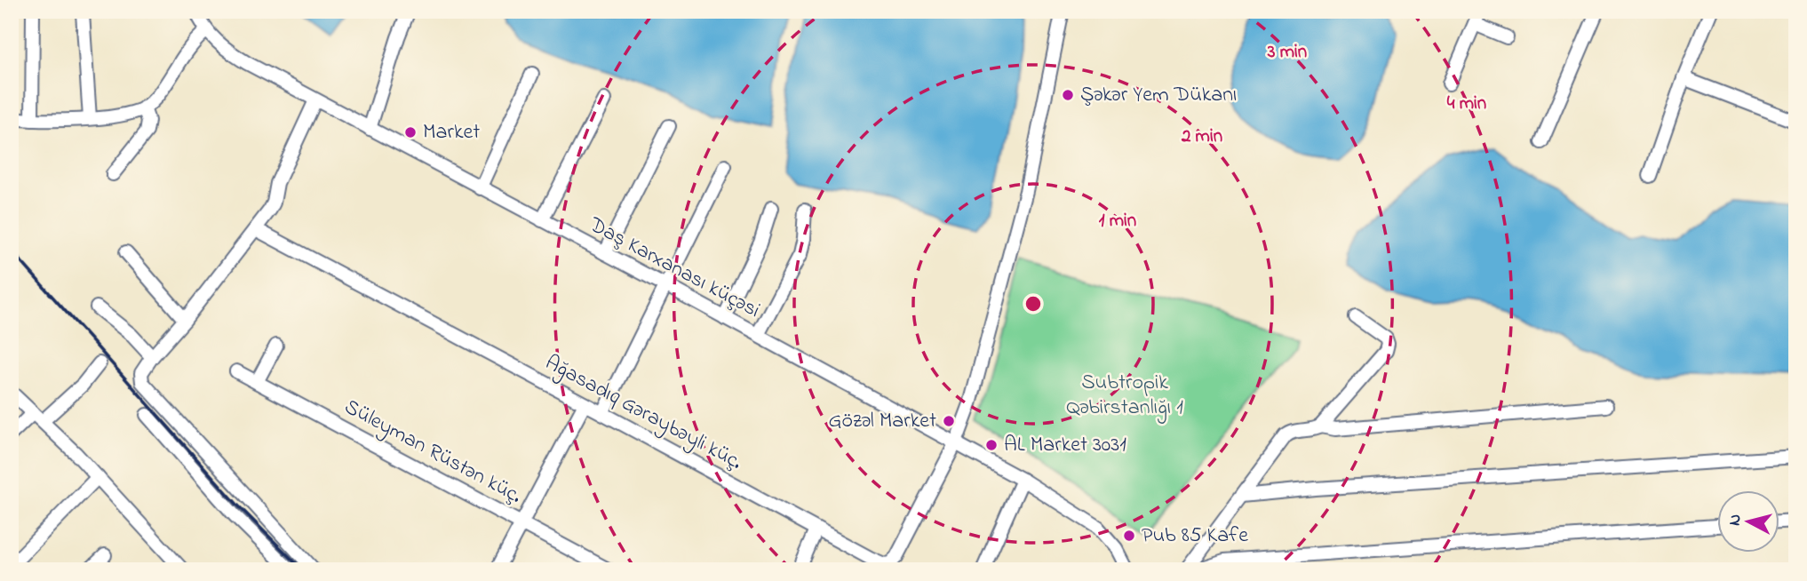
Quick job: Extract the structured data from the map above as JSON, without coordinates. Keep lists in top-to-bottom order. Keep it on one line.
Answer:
{"streets":{"street":["Daş Karxanası küçəsi","Ağasadıq Gəraybəyli küç.","Süleyman Rüstən küç."]},"crossings":[["Daş Karxanası küçəsi","Ağasadıq Gəraybəyli küç."]],"parks":["Subtropik Qəbirstanlığı 1"],"places":["Şəkər Yem Dükanı","Market","Gözəl Market","AL Market 3031","Pub 85 Kafe"],"north":"left","rings":["3 min","4 min","2 min","1 min"]}
